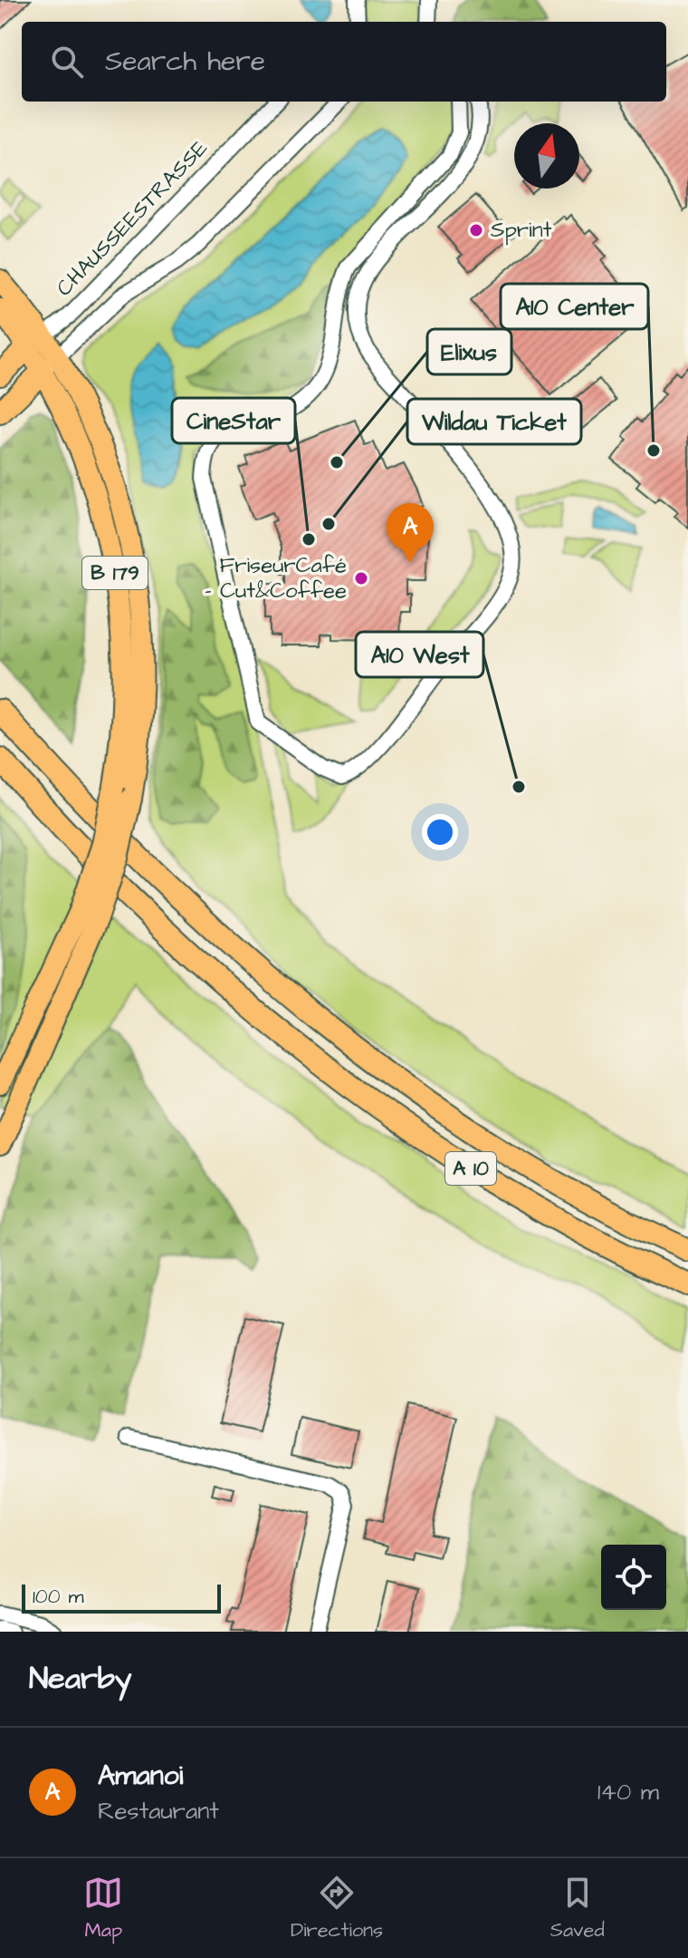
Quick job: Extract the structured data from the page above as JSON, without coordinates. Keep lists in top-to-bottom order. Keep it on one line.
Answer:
{"streets":{"highway":["A 10"],"main road":["B 179"],"street":["CHAUSSEESTRASSE"]},"crossings":[["CHAUSSEESTRASSE","B 179"]],"places":["Sprint","A10 Center","Elixus","Wildau Ticket","CineStar","FriseurCafé - Cut&Coffee","A10 West"],"scale_bar":"100 m","north":"top","page":{"search":"Search here","pins":"A","scale":"100 m","heading":"Nearby","list":[{"mark":"A","name":"Amanoi","note":"Restaurant","value":"140 m"}],"nav":["Map","Directions","Saved"]}}
